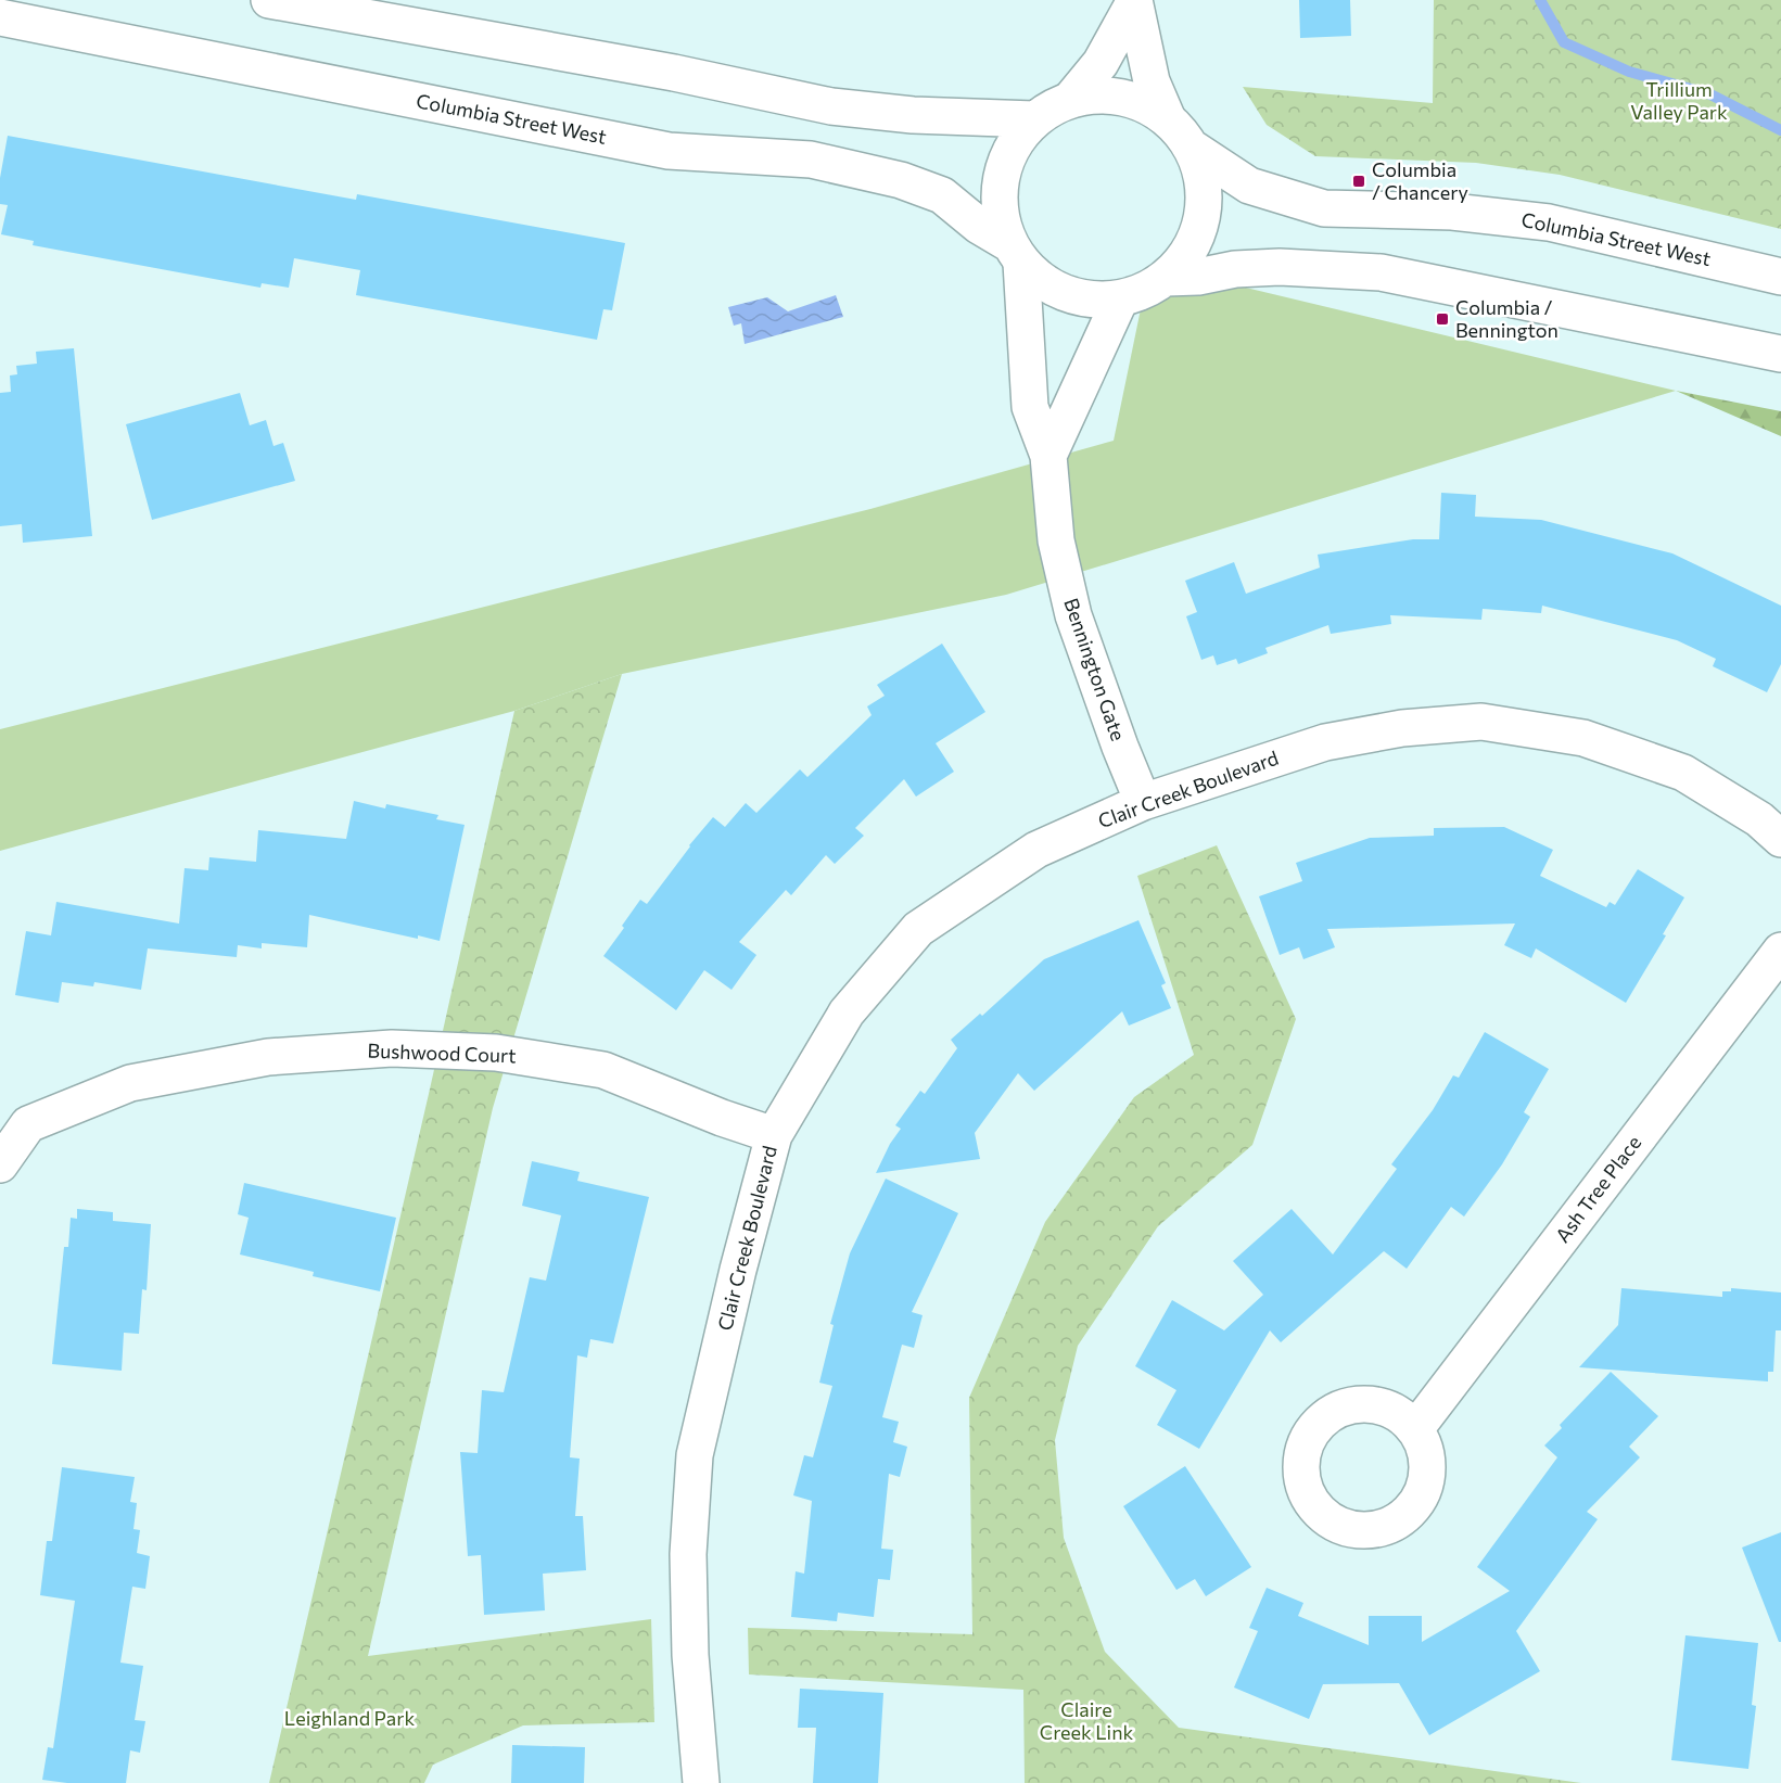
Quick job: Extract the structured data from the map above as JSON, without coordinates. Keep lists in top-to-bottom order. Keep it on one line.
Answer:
{"streets":{"street":["Columbia Street West","Bennington Gate","Clair Creek Boulevard","Bushwood Court","Ash Tree Place"]},"crossings":[["Columbia Street West","Bennington Gate"],["Bennington Gate","Clair Creek Boulevard"],["Clair Creek Boulevard","Bushwood Court"]],"parks":["Trillium Valley Park","Claire Creek Link","Leighland Park"],"places":{"transit":["Columbia / Chancery","Columbia / Bennington"]}}
